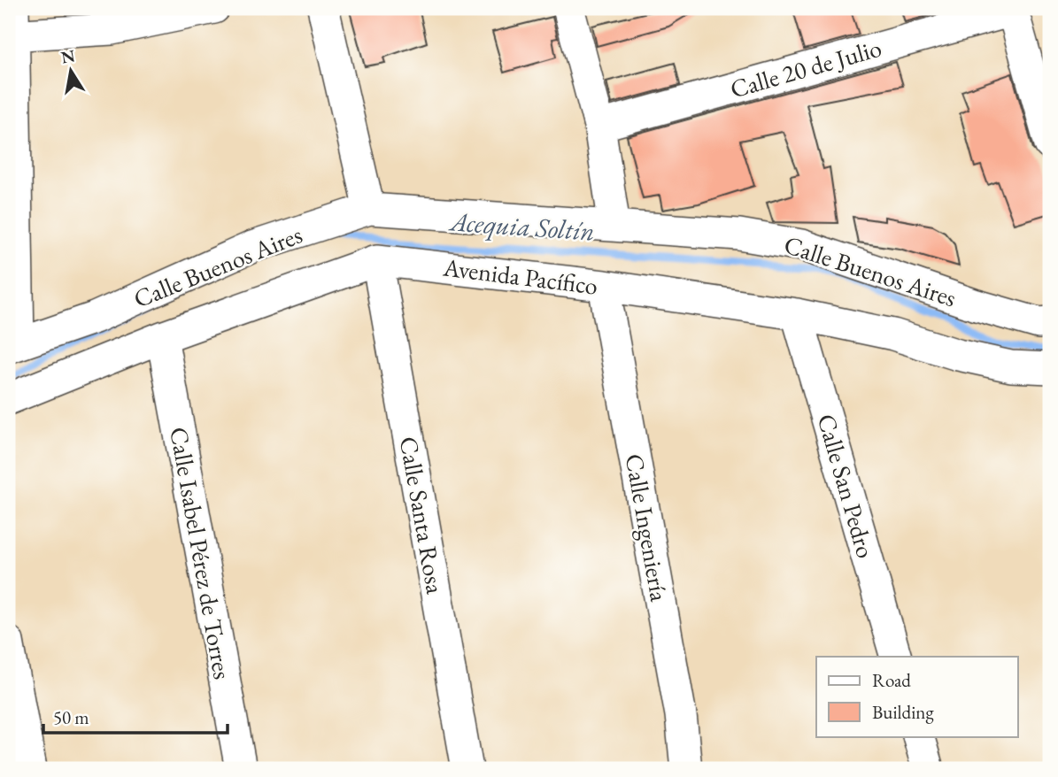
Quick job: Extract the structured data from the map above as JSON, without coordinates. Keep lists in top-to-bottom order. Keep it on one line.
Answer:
{"streets":{"street":["Calle 20 de Julio","Calle Buenos Aires","Avenida Pacífico","Calle San Pedro","Calle Santa Rosa","Calle Ingeniería","Calle Isabel Pérez de Torres"]},"crossings":[["Avenida Pacífico","Calle San Pedro"],["Avenida Pacífico","Calle Santa Rosa"],["Avenida Pacífico","Calle Ingeniería"],["Avenida Pacífico","Calle Isabel Pérez de Torres"]],"water":["Acequia Soltín"],"legend":["Road","Building"],"scale_bar":"50 m","north":"top"}
